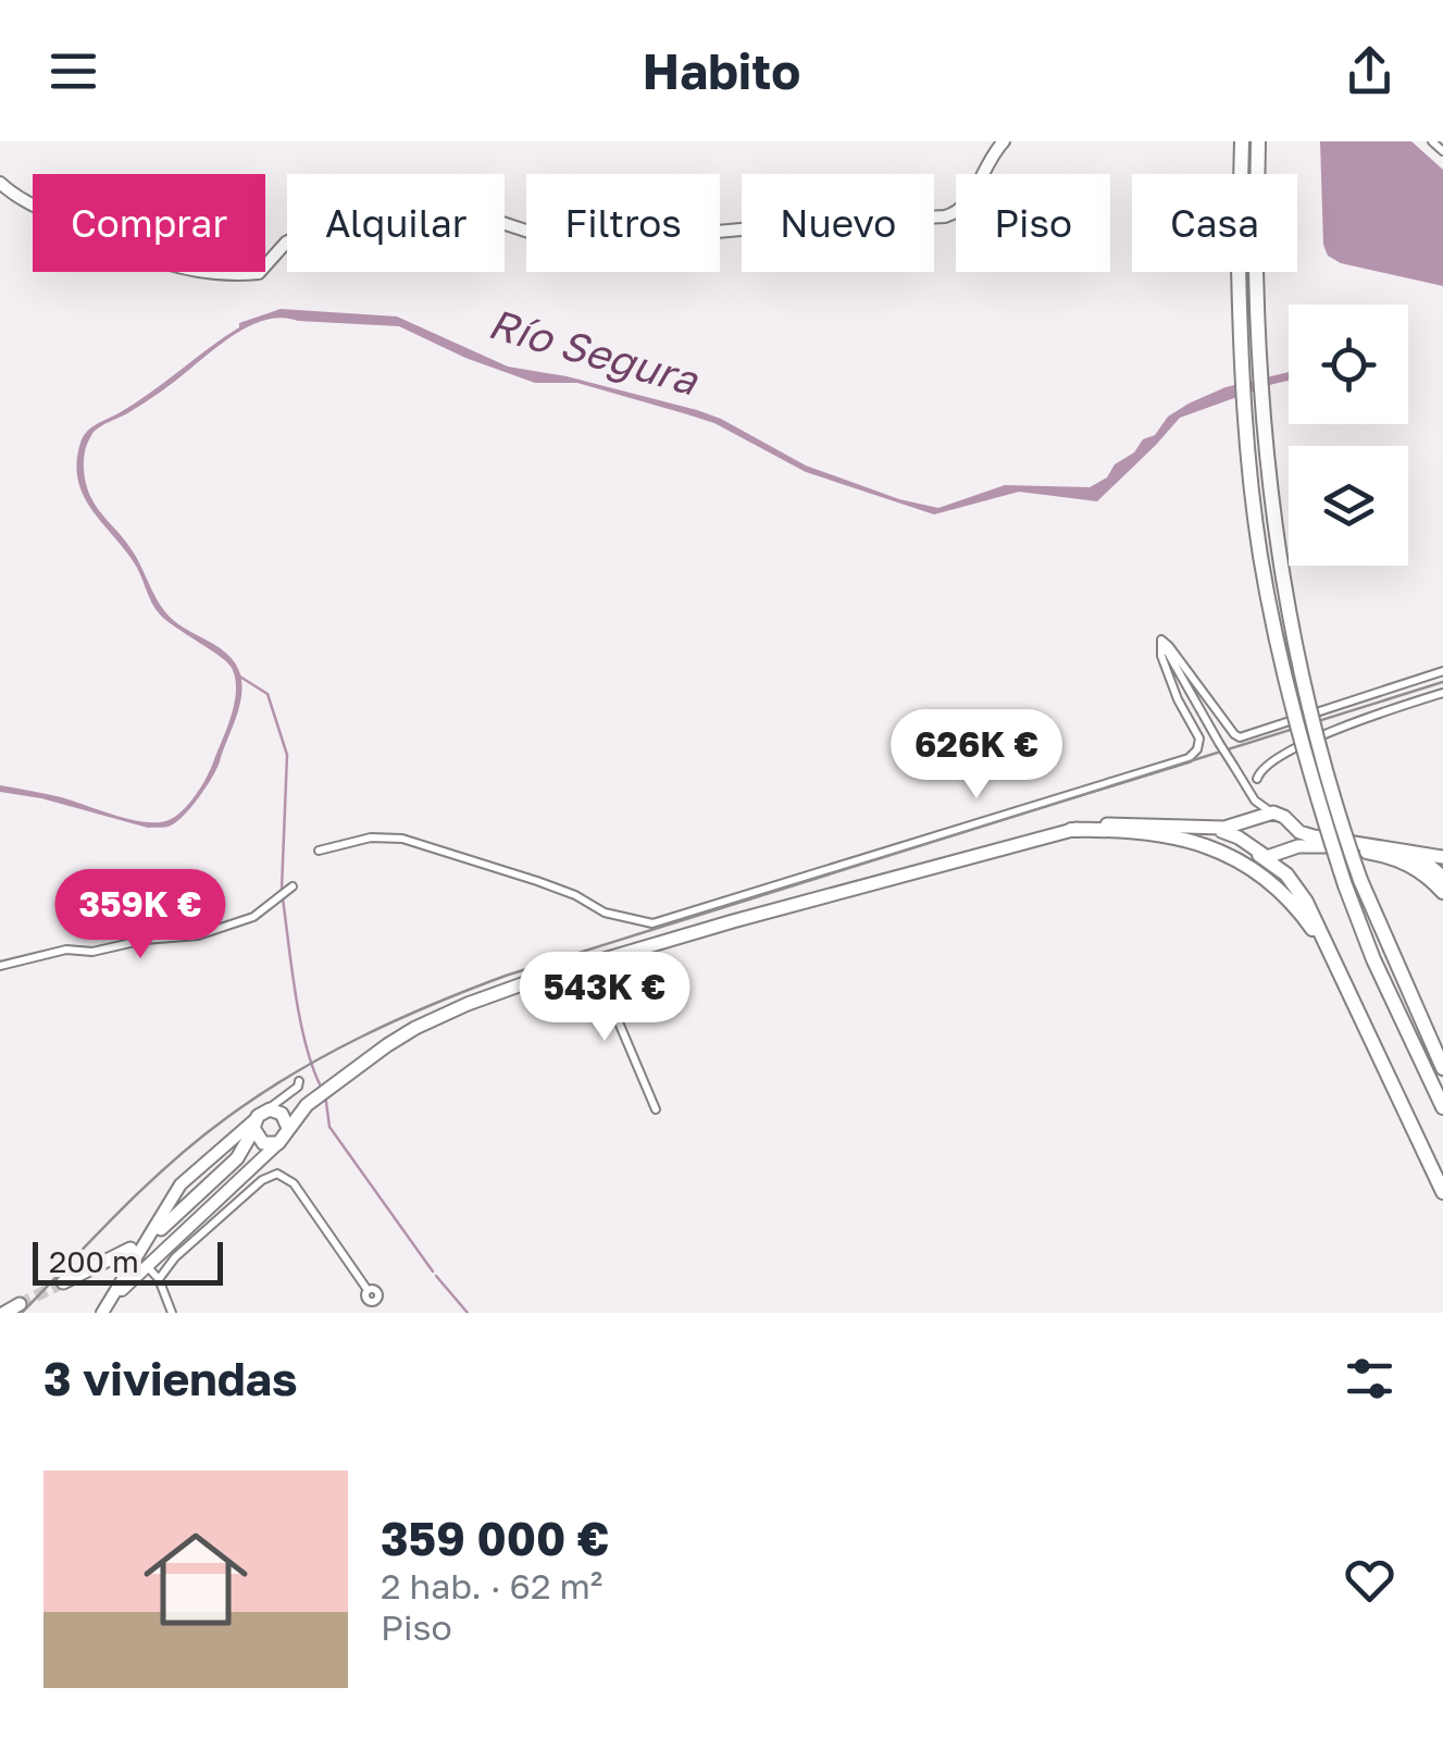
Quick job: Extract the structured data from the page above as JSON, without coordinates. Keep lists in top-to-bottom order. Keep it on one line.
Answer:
{"water":["Río Segura"],"scale_bar":"200 m","page":{"header":"Habito","chip":["Comprar","Alquilar","Filtros","Nuevo","Piso","Casa"],"price":["626K €","359K €","543K €"],"scale":"200 m","heading":"3 viviendas","list":[{"name":"359 000 €","note":"2 hab. · 62 m² · Piso"}]}}
